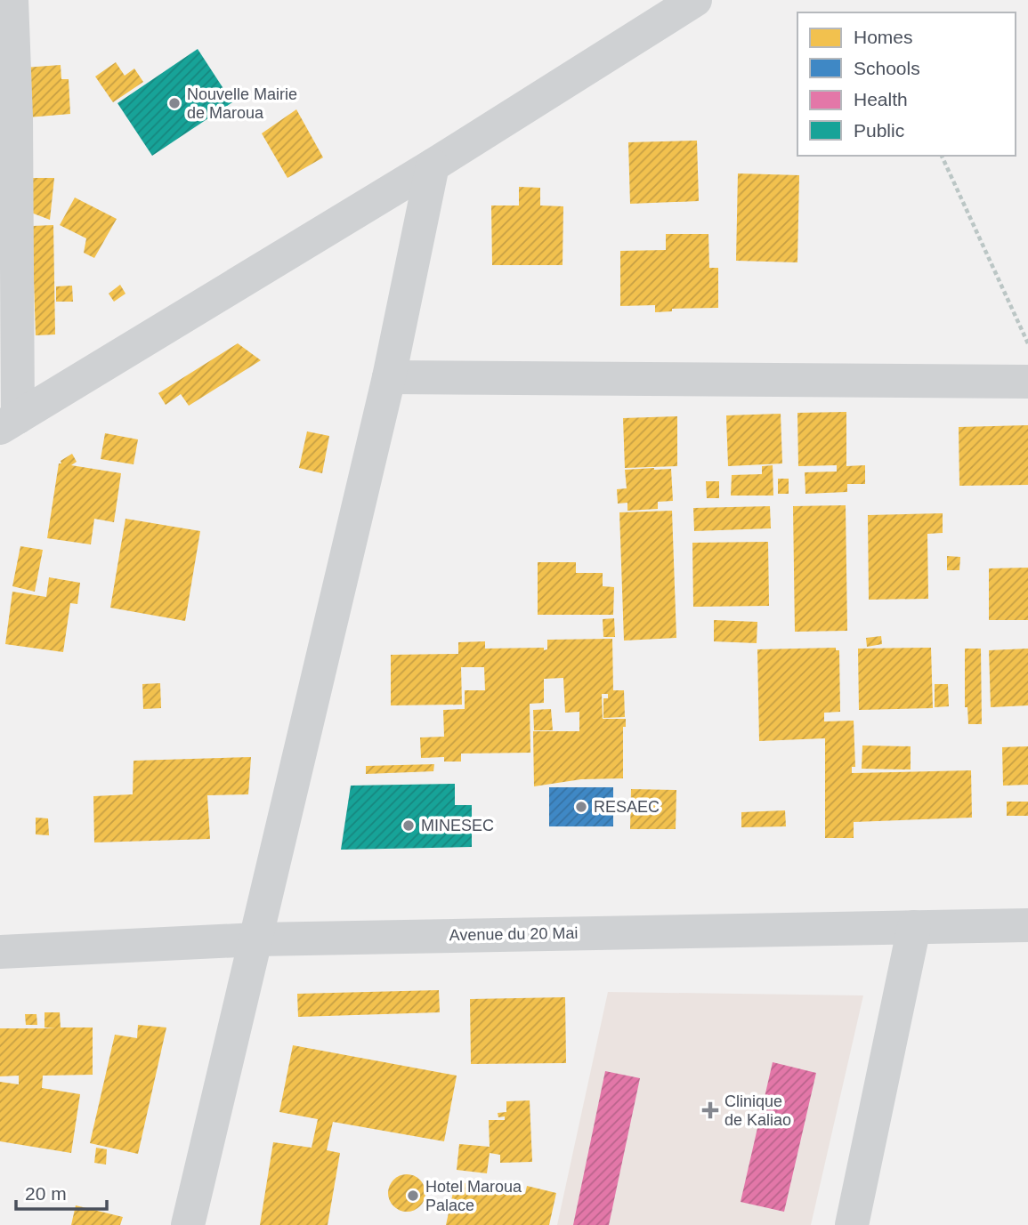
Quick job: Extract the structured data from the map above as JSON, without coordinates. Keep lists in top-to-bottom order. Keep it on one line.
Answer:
{"streets":{"street":["Avenue du 20 Mai"]},"places":{"other":["Nouvelle Mairie de Maroua","RESAEC","MINESEC","Hotel Maroua Palace"],"health":["Clinique de Kaliao"]},"legend":["Homes","Schools","Health","Public"],"scale_bar":"20 m"}
